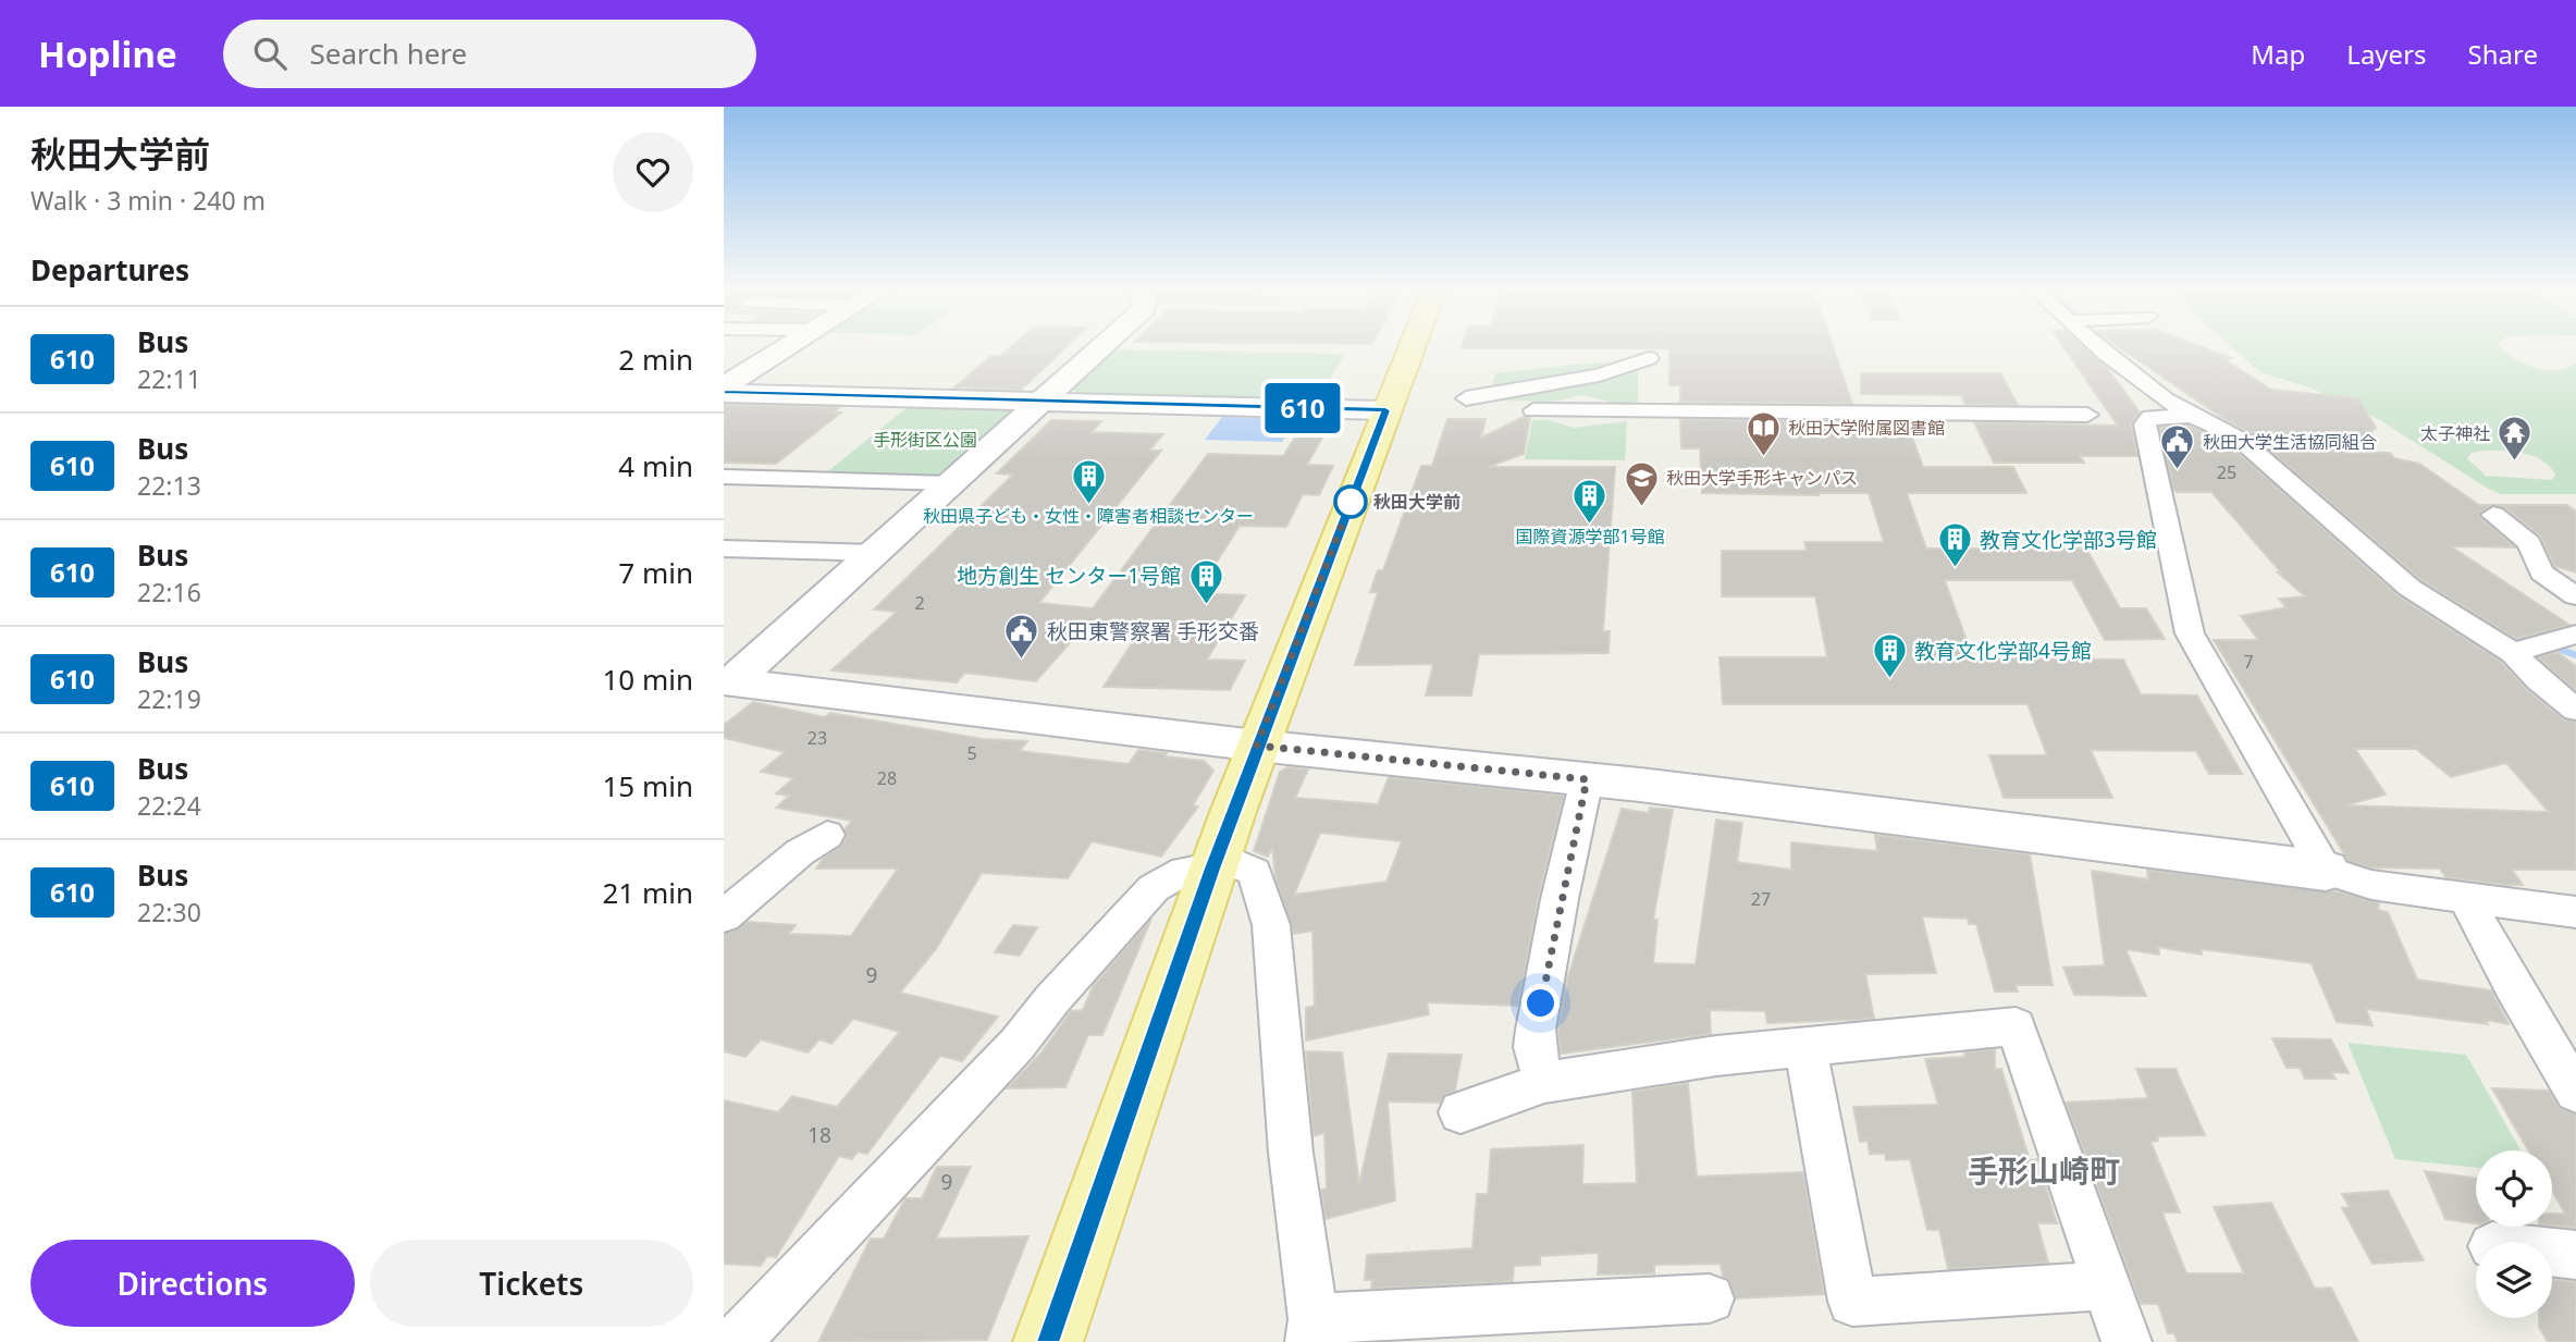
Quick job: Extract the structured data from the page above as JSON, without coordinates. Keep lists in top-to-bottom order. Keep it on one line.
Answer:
{"districts":["手形山崎町"],"parks":["手形街区公園"],"places":{"library":["秋田大学附属図書館"],"temple":["太子神社"],"public building":["秋田大学生活協同組合","秋田東警察署 手形交番"],"other":["秋田大学前"],"building":["秋田県子ども・女性・障害者相談センター","国際資源学部1号館","教育文化学部3号館","地方創生 センター1号館","教育文化学部4号館"],"school or university":["秋田大学手形キャンパス"]},"lines":["bus line 610"],"house_numbers":["25","2","7","23","5","28","27","9","18","9"],"page":{"header":"Hopline","search":"Search here","nav":["Map","Layers","Share"],"heading":[["秋田大学前","Walk · 3 min · 240 m"],"Departures"],"on_map":"610","list":[{"mark":"610","name":"Bus","note":"22:11","value":"2 min"},{"mark":"610","name":"Bus","note":"22:13","value":"4 min"},{"mark":"610","name":"Bus","note":"22:16","value":"7 min"},{"mark":"610","name":"Bus","note":"22:19","value":"10 min"},{"mark":"610","name":"Bus","note":"22:24","value":"15 min"},{"mark":"610","name":"Bus","note":"22:30","value":"21 min"}],"buttons":["Directions","Tickets"]}}
